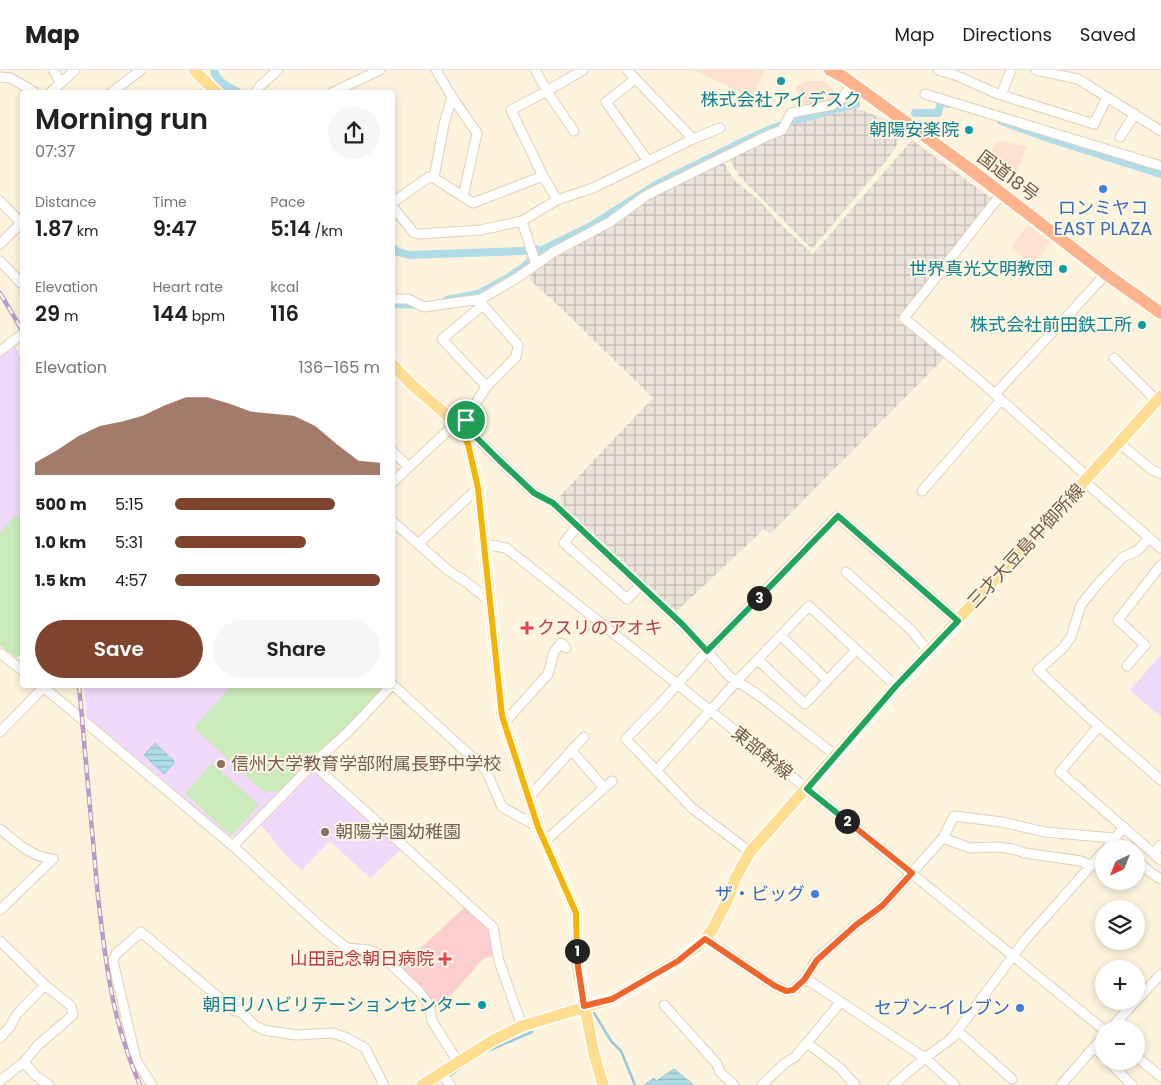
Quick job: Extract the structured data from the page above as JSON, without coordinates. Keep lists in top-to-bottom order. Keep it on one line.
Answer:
{"streets":{"highway":["国道18号"],"main road":["三才大豆島中御所線"],"street":["東部幹線"]},"crossings":[["三才大豆島中御所線","東部幹線"]],"places":{"other":["株式会社アイデスク","朝陽安楽院","ロンミヤコ EAST PLAZA","世界真光文明教団","株式会社前田鉄工所","信州大学教育学部附属長野中学校","朝陽学園幼稚園","ザ・ビッグ","朝日リハビリテーションセンター","セブン-イレブン"],"health":["クスリのアオキ","山田記念朝日病院"]},"north":"bottom left","page":{"header":"Map","nav":["Map","Directions","Saved"],"heading":["Morning run","07:37"],"stats":[["Distance","1.87 km"],["Time","9:47"],["Pace","5:14 /km"],["Elevation","29 m"],["Heart rate","144 bpm"],["kcal","116"]],"chart":["Elevation","136–165 m"],"list":[{"name":"500 m","note":"5:15"},{"name":"1.0 km","note":"5:31"},{"name":"1.5 km","note":"4:57"}],"pins":["3","2","1"],"buttons":["Save","Share"],"map_buttons":["+","−"]}}
